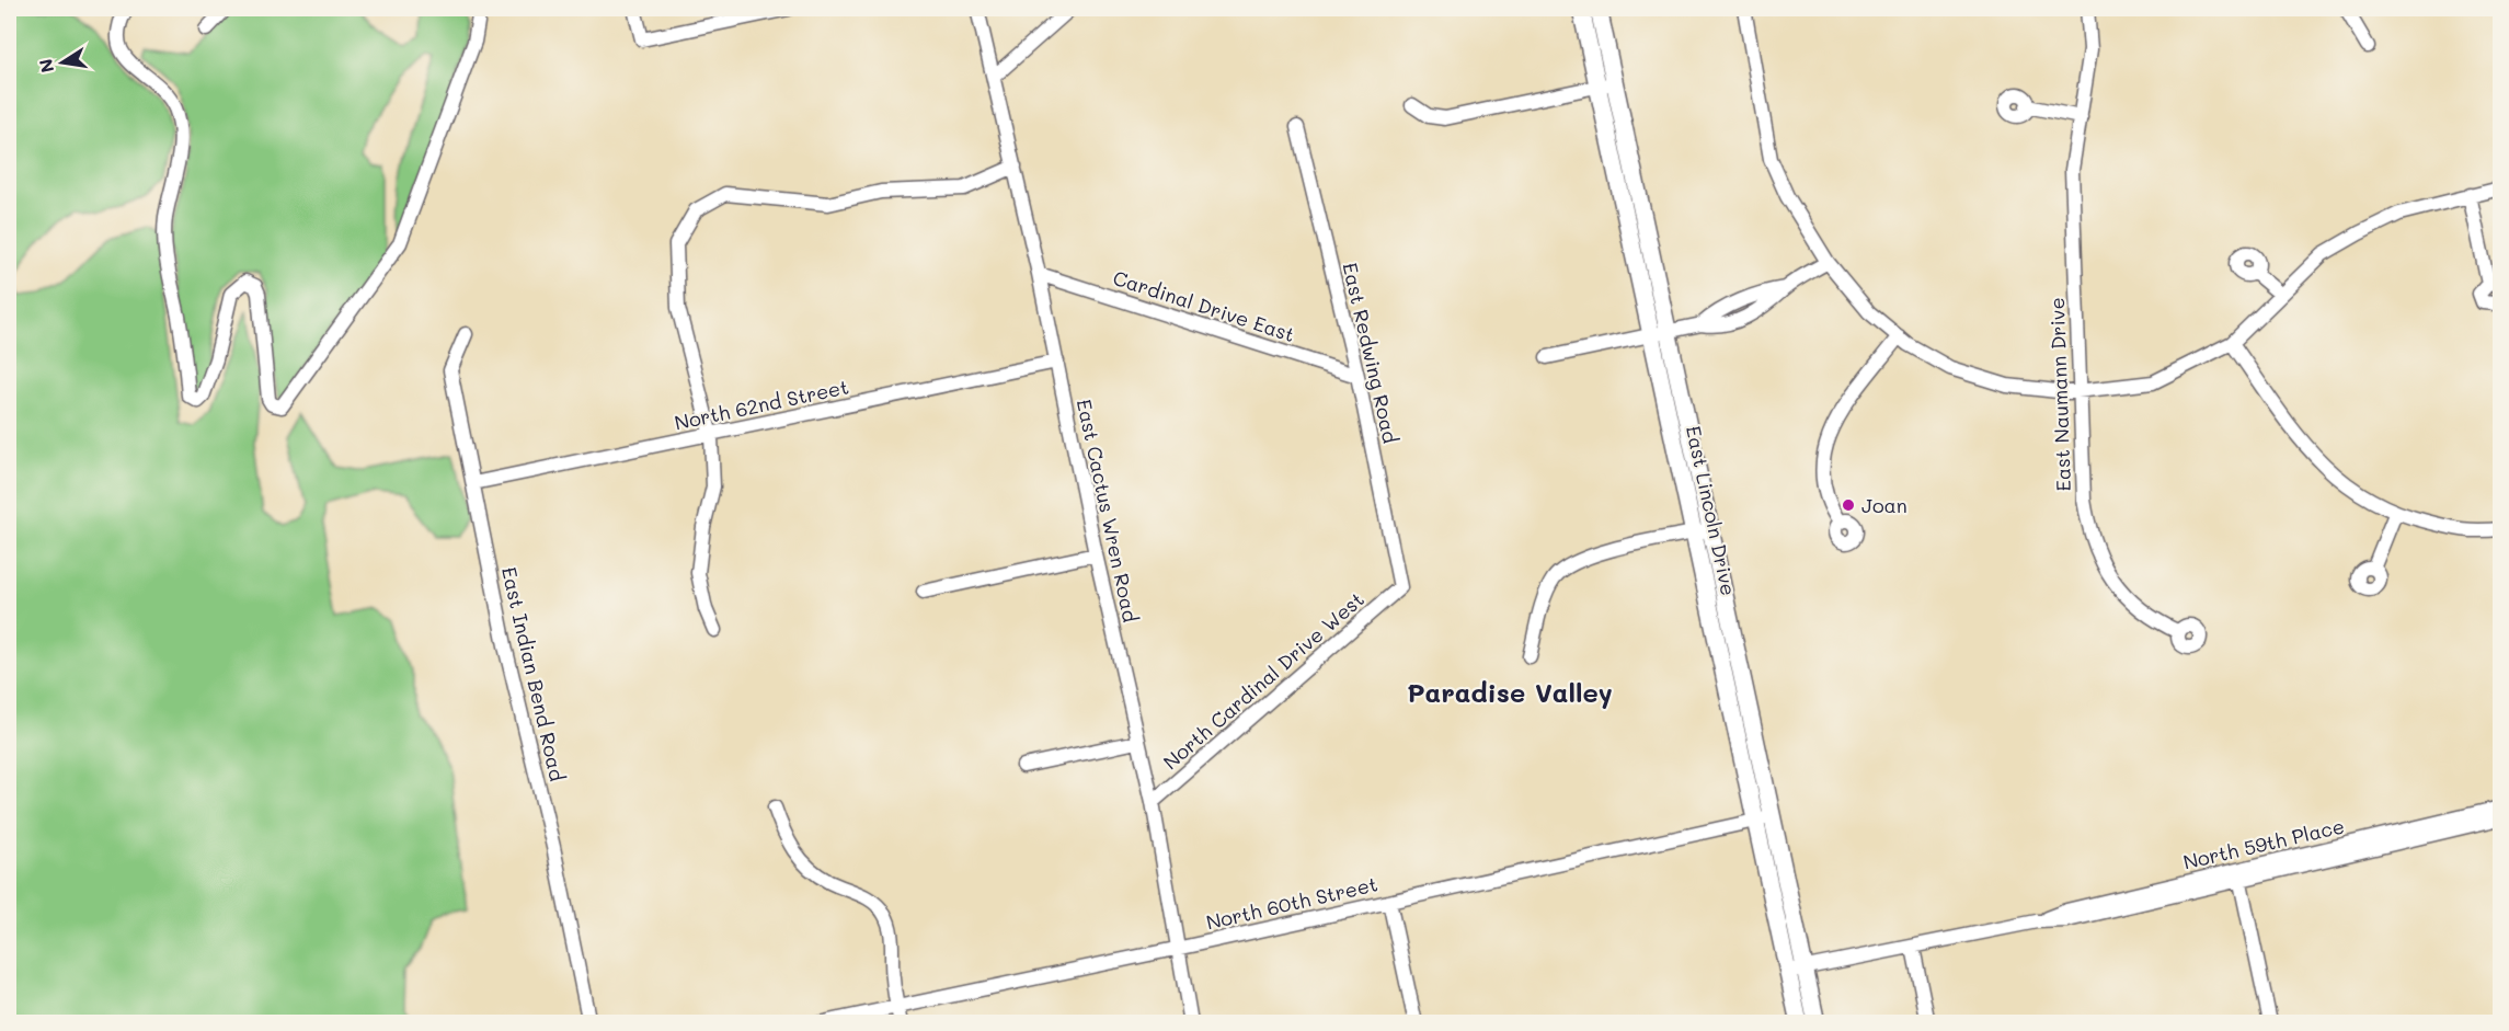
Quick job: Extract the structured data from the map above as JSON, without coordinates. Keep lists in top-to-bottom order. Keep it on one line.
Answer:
{"streets":{"main road":["East Lincoln Drive"],"street":["Cardinal Drive East","East Redwing Road","East Naumann Drive","North 62nd Street","East Cactus Wren Road","East Indian Bend Road","North Cardinal Drive West","North 59th Place","North 60th Street"]},"crossings":[["Cardinal Drive East","East Redwing Road"],["Cardinal Drive East","East Cactus Wren Road"],["East Redwing Road","North Cardinal Drive West"],["North 62nd Street","East Cactus Wren Road"],["North 62nd Street","East Indian Bend Road"],["East Cactus Wren Road","North Cardinal Drive West"],["East Cactus Wren Road","North 60th Street"],["East Lincoln Drive","North 59th Place"],["East Lincoln Drive","North 60th Street"]],"districts":["Paradise Valley"],"places":["Joan"],"north":"left"}
